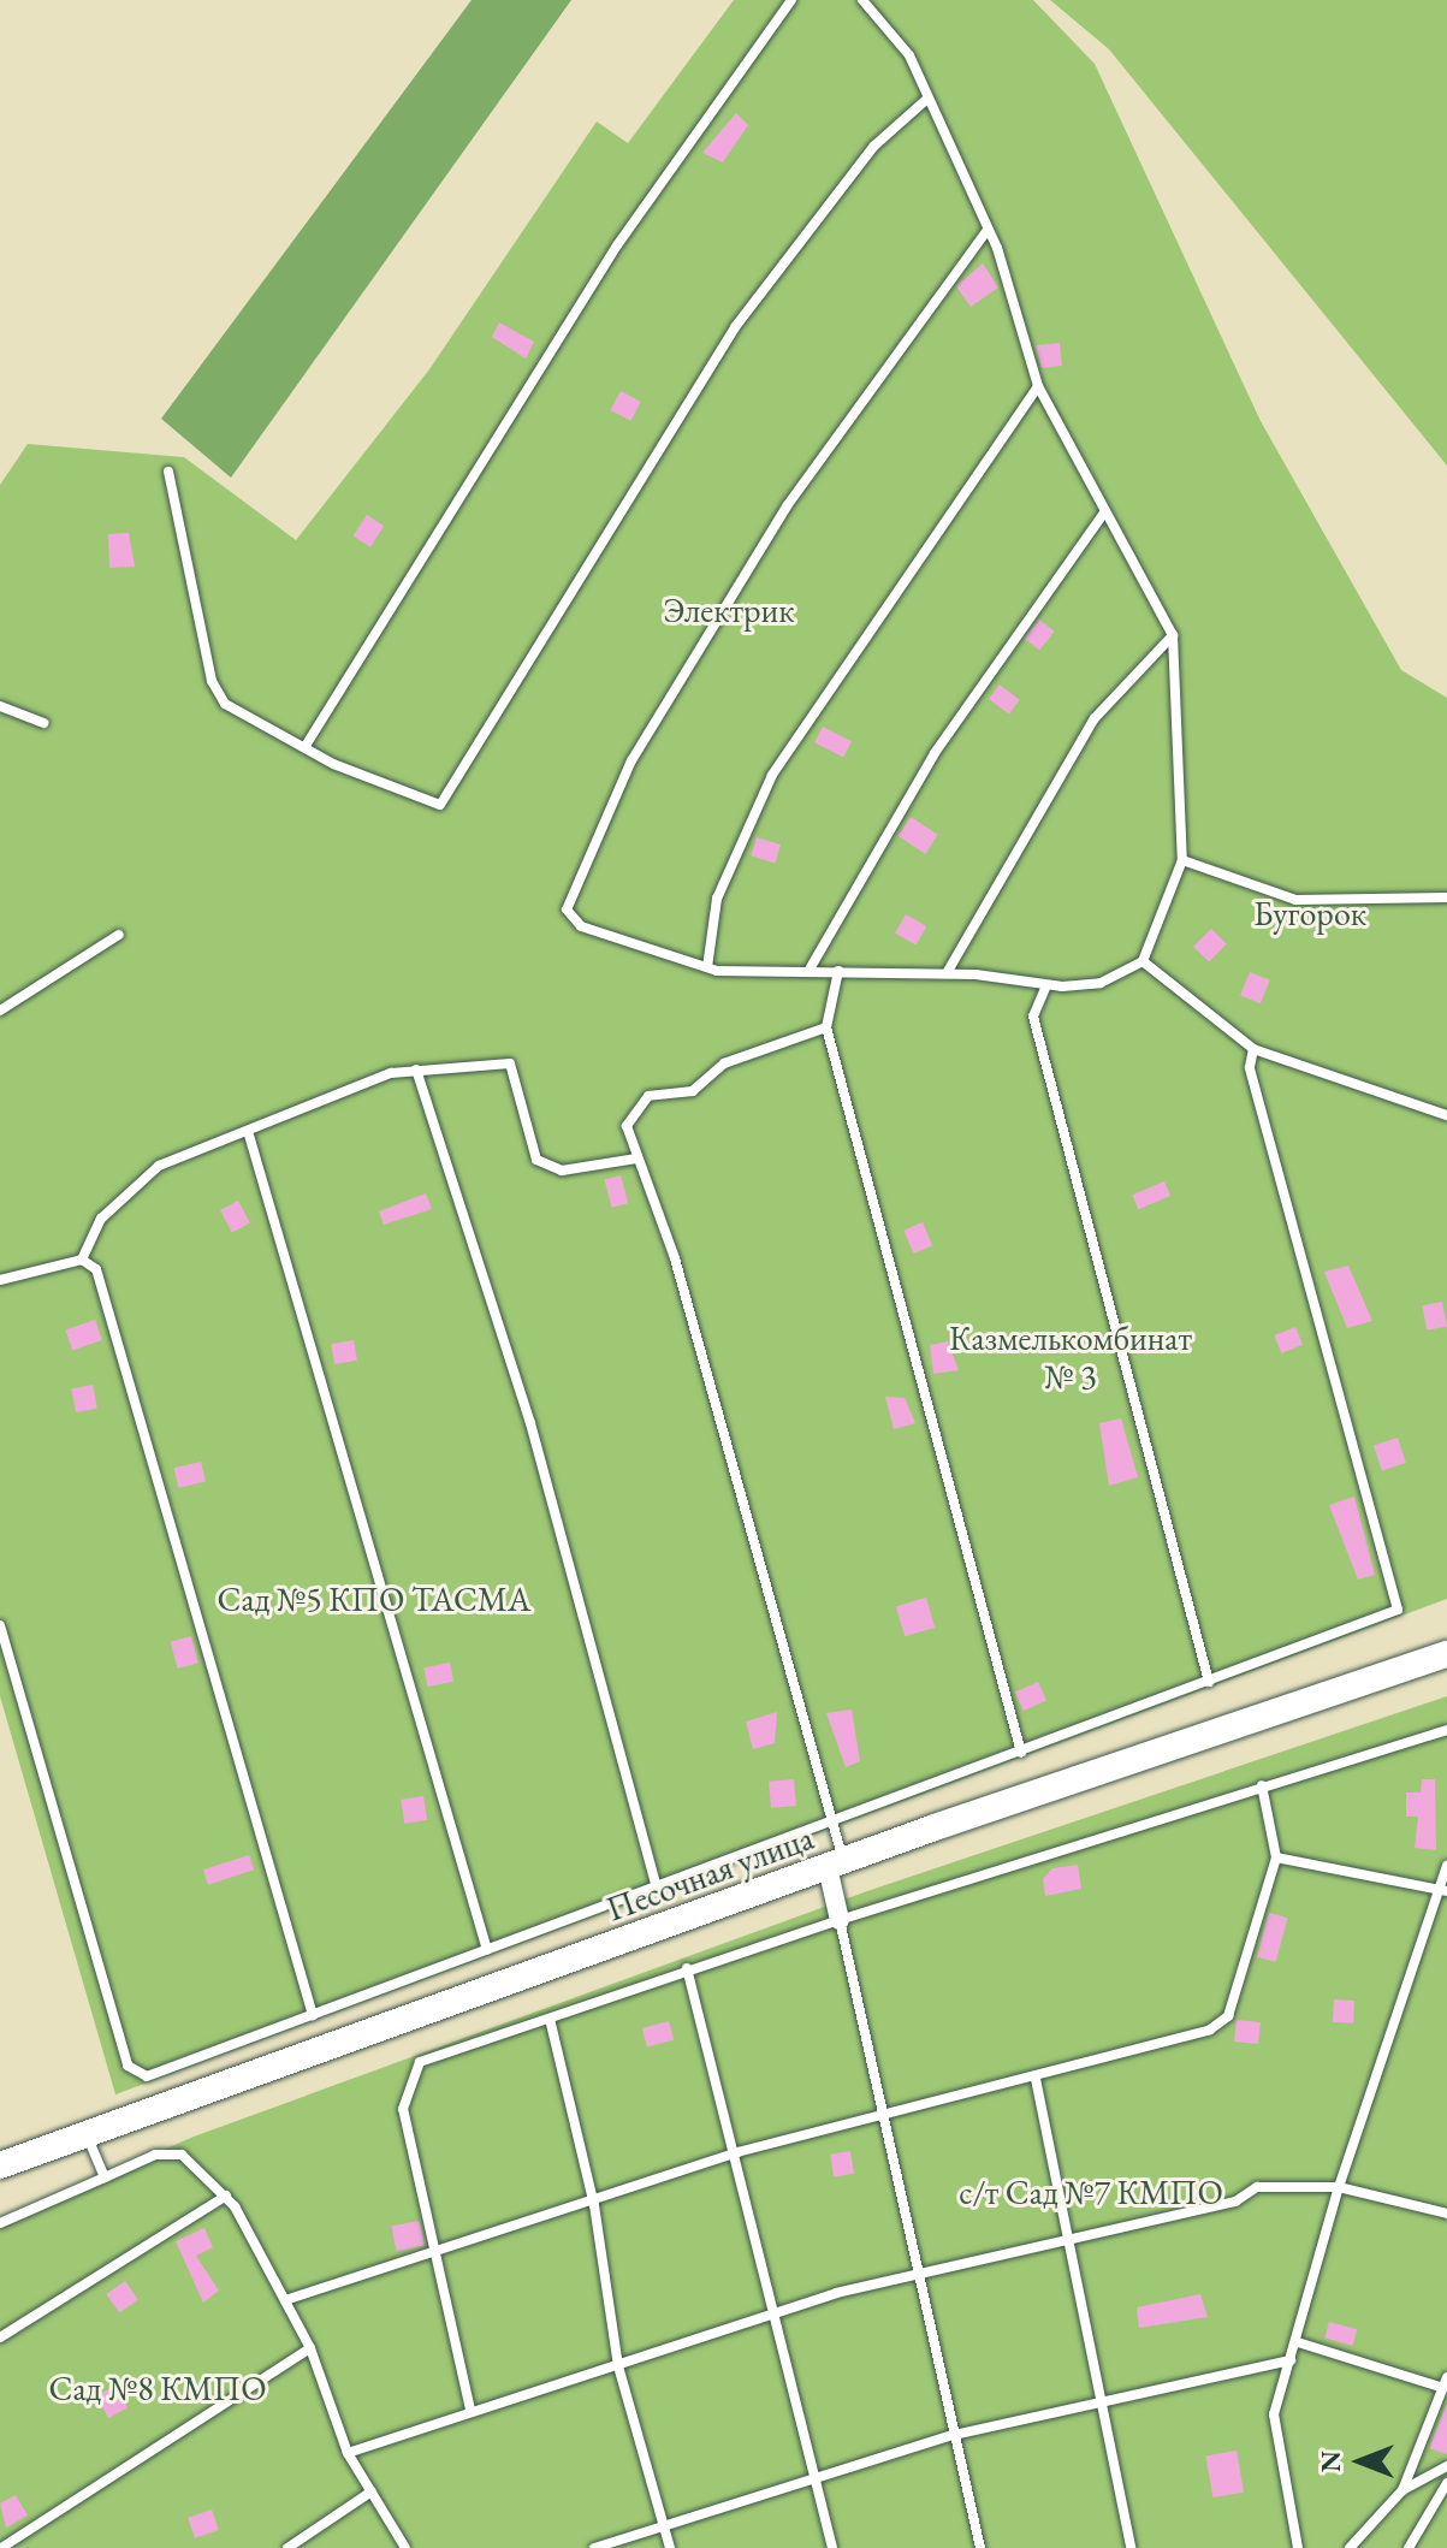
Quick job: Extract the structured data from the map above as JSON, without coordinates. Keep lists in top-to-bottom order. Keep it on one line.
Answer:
{"streets":{"main road":["Песочная улица"]},"parks":["Электрик","Бугорок","Казмелькомбинат № 3","Сад №5 КПО ТАСМА","с/т Сад №7 КМПО","Сад №8 КМПО"],"north":"left"}
